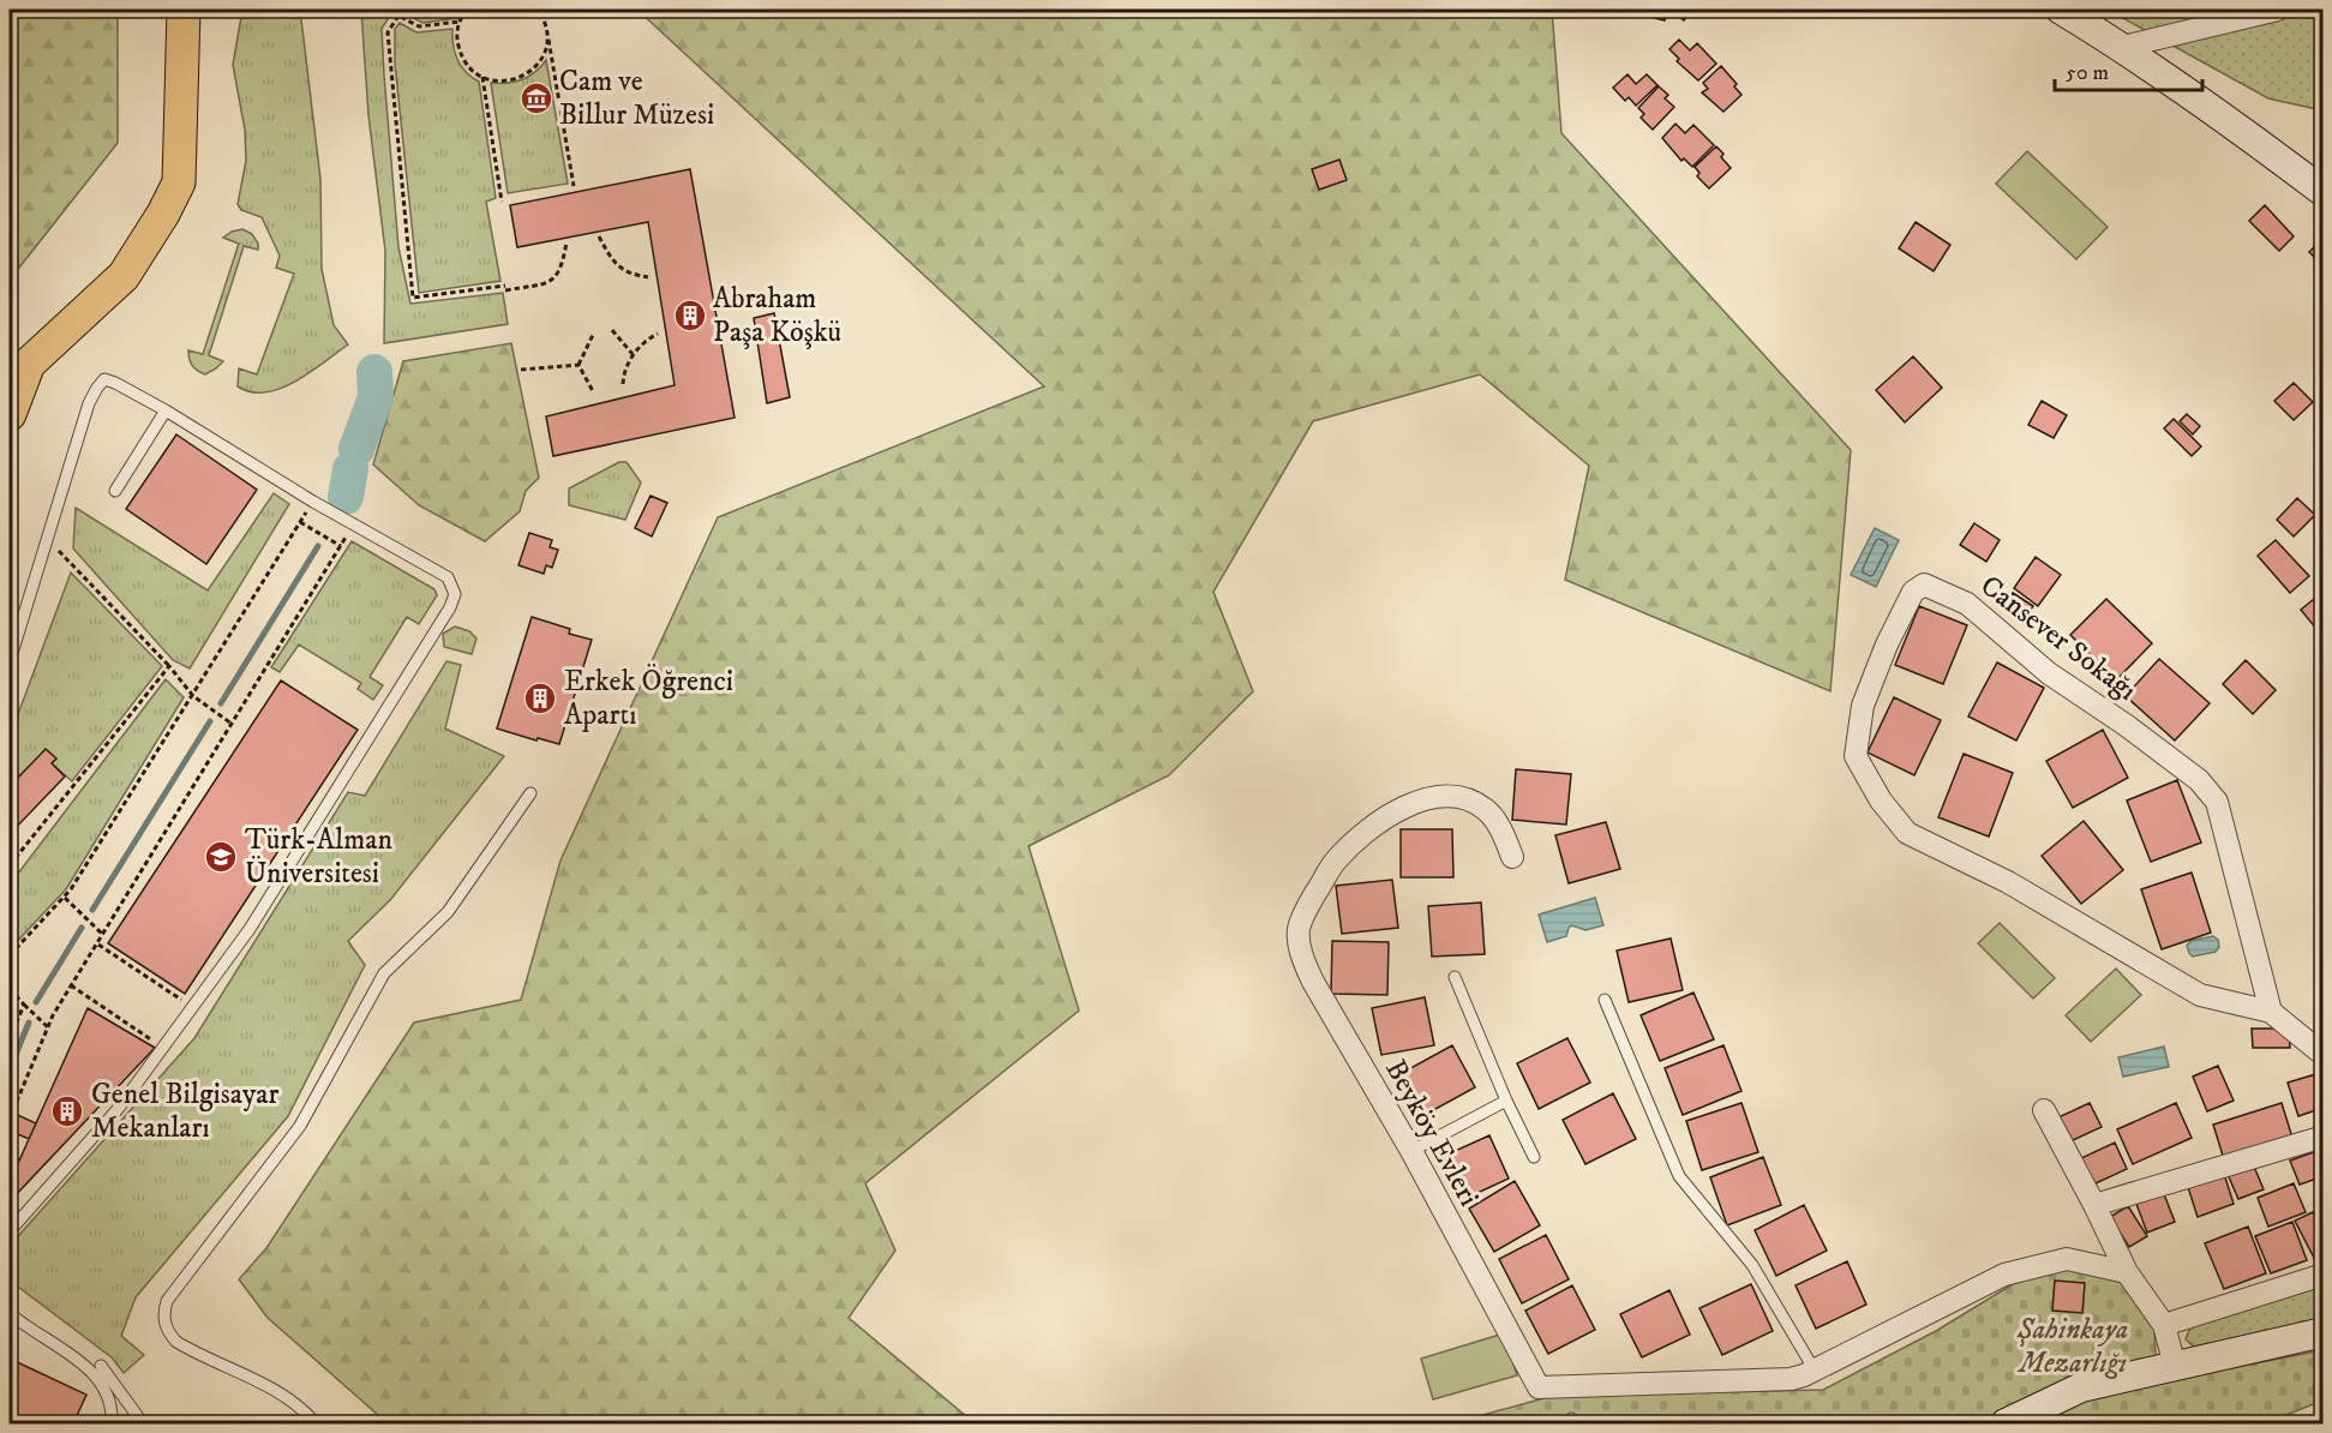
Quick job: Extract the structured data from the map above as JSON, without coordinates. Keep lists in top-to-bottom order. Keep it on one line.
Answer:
{"streets":{"street":["Cansever Sokağı","Beyköy Evleri"]},"parks":["Şahinkaya Mezarlığı"],"places":{"museum":["Cam ve Billur Müzesi"],"building":["Abraham Paşa Köşkü","Erkek Öğrenci Apartı","Genel Bilgisayar Mekanları"],"school or university":["Türk-Alman Üniversitesi"]},"scale_bar":"50 m"}
